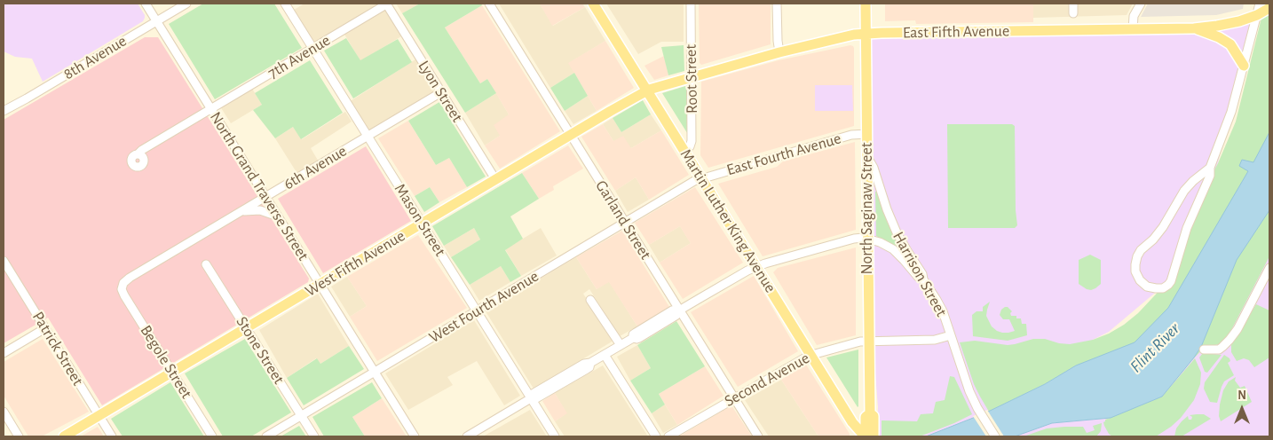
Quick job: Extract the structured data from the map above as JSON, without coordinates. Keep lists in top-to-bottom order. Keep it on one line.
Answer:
{"streets":{"main road":["East Fifth Avenue","North Saginaw Street","Martin Luther King Avenue","West Fifth Avenue"],"street":["7th Avenue","8th Avenue","Root Street","Lyon Street","East Fourth Avenue","6th Avenue","North Grand Traverse Street","Mason Street","Garland Street","Harrison Street","West Fourth Avenue","Patrick Street","Stone Street","Begole Street","Second Avenue"]},"crossings":[["East Fifth Avenue","Root Street"],["East Fifth Avenue","North Saginaw Street"],["East Fifth Avenue","Martin Luther King Avenue"],["East Fifth Avenue","West Fifth Avenue"],["7th Avenue","Lyon Street"],["7th Avenue","North Grand Traverse Street"],["7th Avenue","Mason Street"],["8th Avenue","North Grand Traverse Street"],["Root Street","Martin Luther King Avenue"],["Lyon Street","6th Avenue"],["Lyon Street","West Fifth Avenue"],["East Fourth Avenue","North Saginaw Street"],["East Fourth Avenue","Martin Luther King Avenue"],["East Fourth Avenue","West Fourth Avenue"],["6th Avenue","North Grand Traverse Street"],["6th Avenue","Mason Street"],["6th Avenue","Begole Street"],["North Grand Traverse Street","West Fifth Avenue"],["North Grand Traverse Street","West Fourth Avenue"],["North Saginaw Street","Martin Luther King Avenue"],["North Saginaw Street","Harrison Street"],["North Saginaw Street","Second Avenue"],["Mason Street","West Fifth Avenue"],["Mason Street","West Fourth Avenue"],["Garland Street","West Fifth Avenue"],["Garland Street","West Fourth Avenue"],["Garland Street","Second Avenue"],["Martin Luther King Avenue","West Fifth Avenue"],["Martin Luther King Avenue","West Fourth Avenue"],["Martin Luther King Avenue","Second Avenue"],["West Fifth Avenue","Patrick Street"],["West Fifth Avenue","Stone Street"],["West Fifth Avenue","Begole Street"],["Harrison Street","Second Avenue"],["West Fourth Avenue","Stone Street"]],"water":["Flint River"],"north":"top"}
